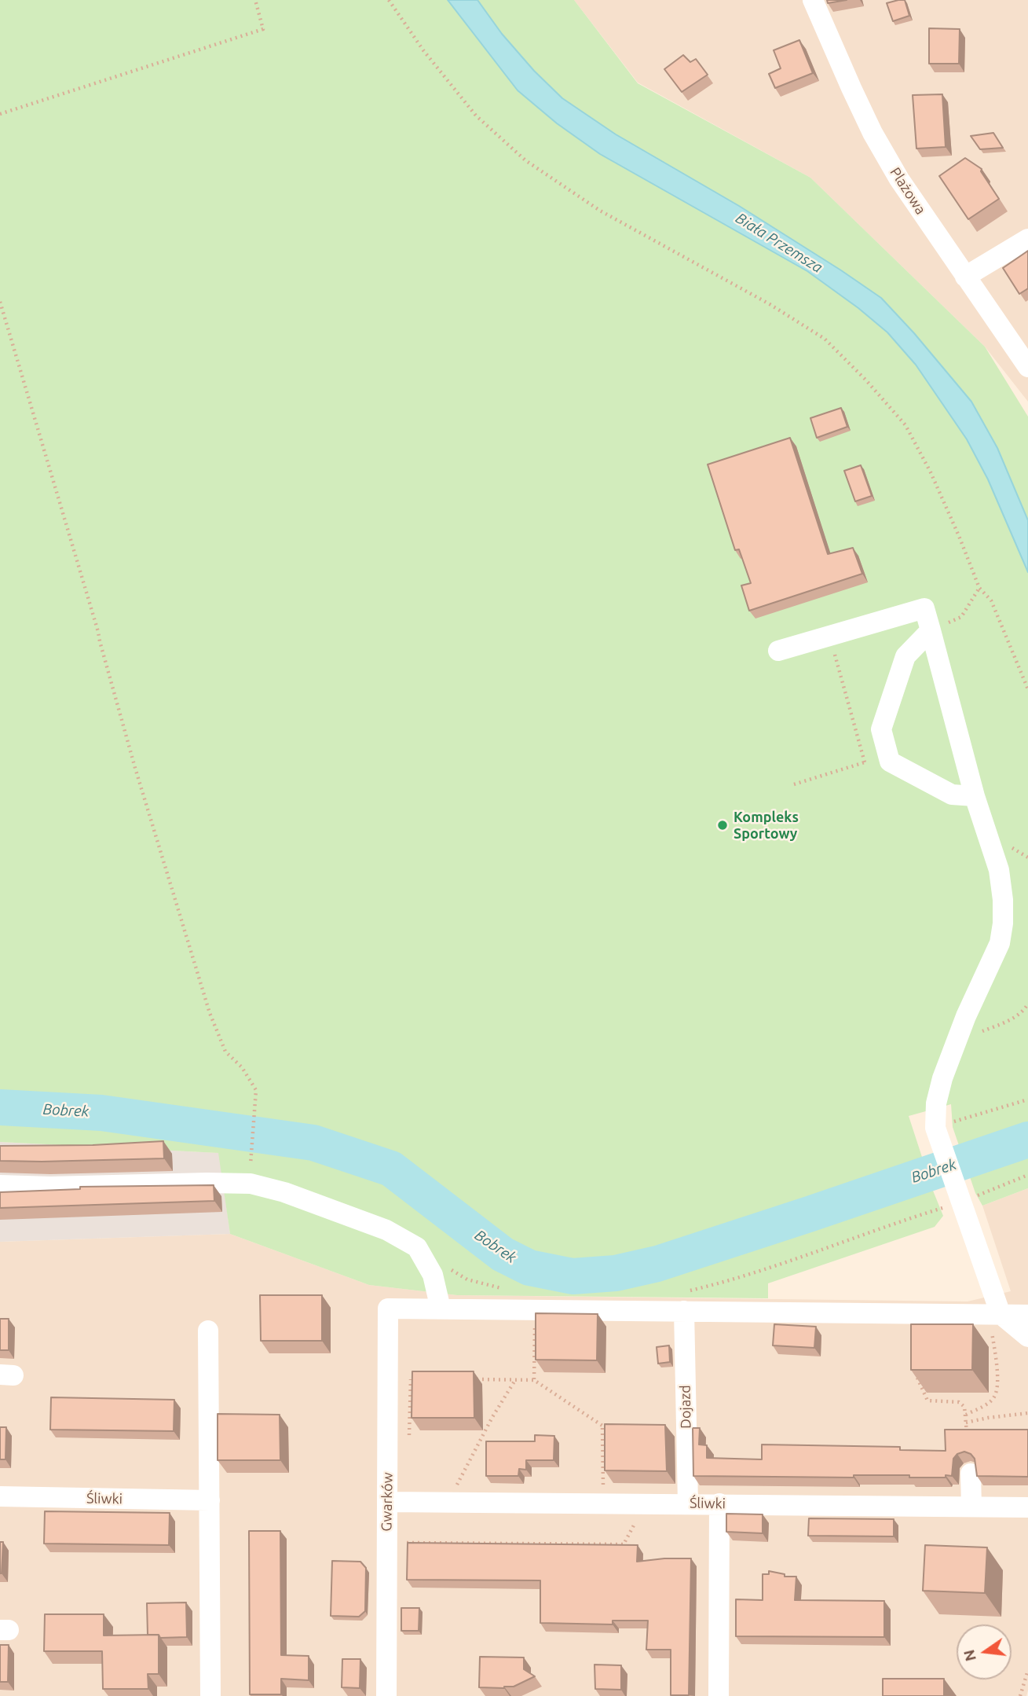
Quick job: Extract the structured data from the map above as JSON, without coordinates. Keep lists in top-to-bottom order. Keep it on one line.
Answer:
{"streets":{"street":["Plażowa","Dojazd","Śliwki","Gwarków"]},"crossings":[["Dojazd","Śliwki"],["Śliwki","Gwarków"]],"water":["Biała Przemsza","Bobrek"],"places":["Kompleks Sportowy"],"north":"left"}
